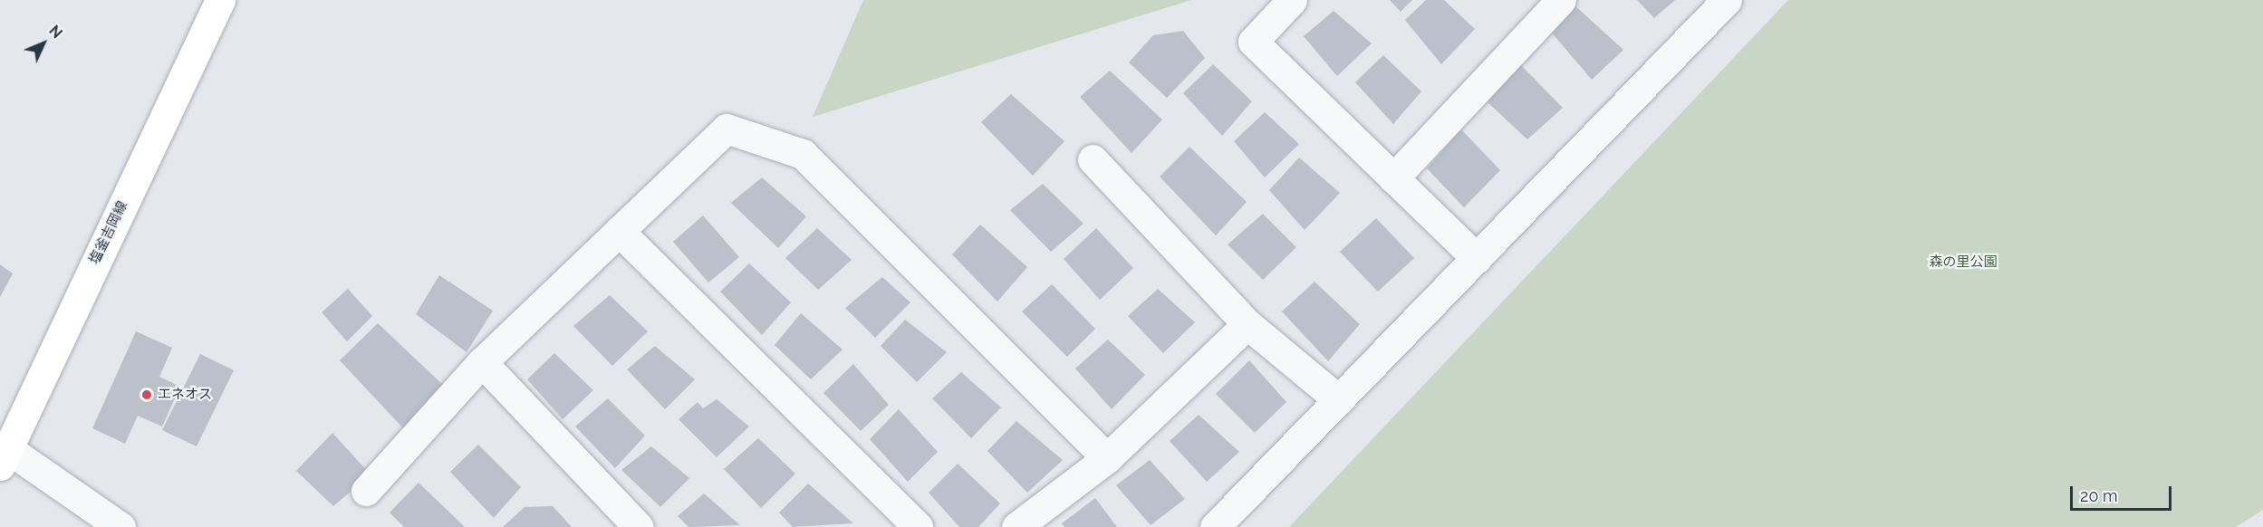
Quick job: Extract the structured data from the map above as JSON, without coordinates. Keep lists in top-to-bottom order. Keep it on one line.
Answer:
{"streets":{"main road":["塩釜吉岡線"]},"parks":["森の里公園"],"places":["エネオス"],"scale_bar":"20 m","north":"top right"}
